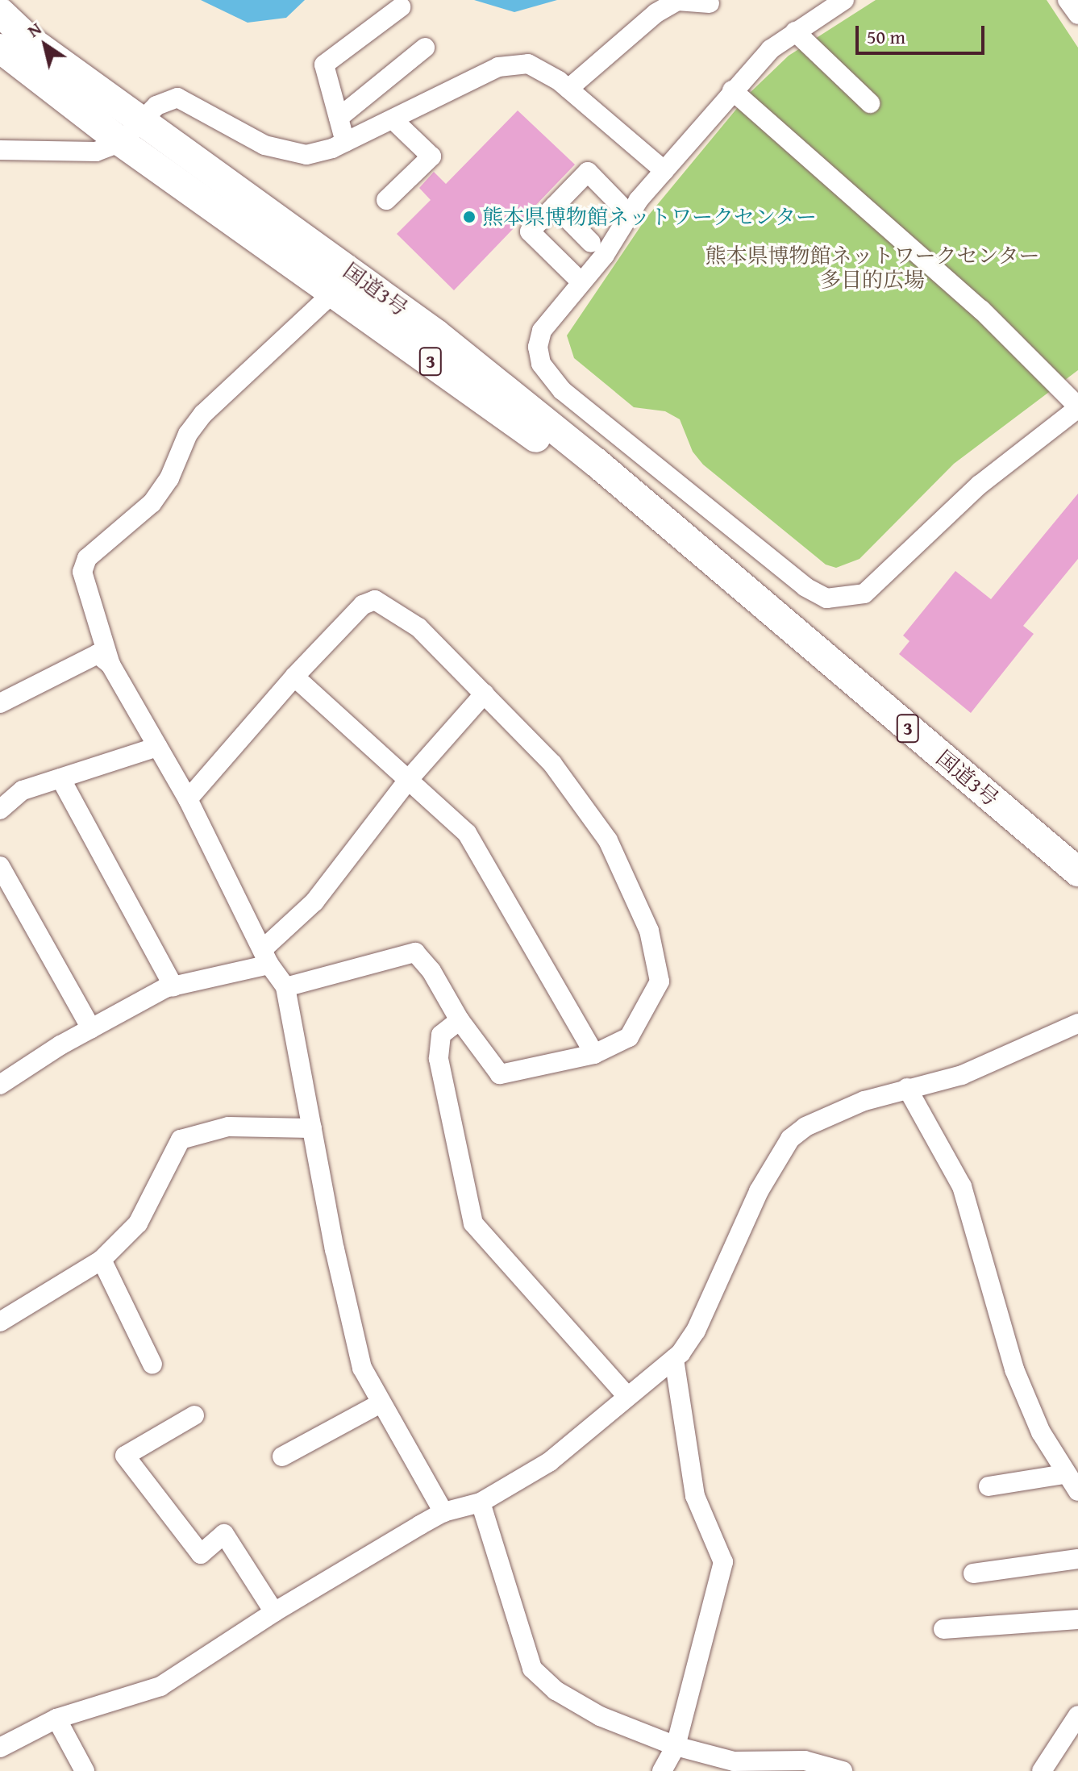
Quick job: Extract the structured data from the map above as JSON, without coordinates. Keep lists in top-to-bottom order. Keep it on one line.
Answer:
{"streets":{"highway":["国道3号","3"]},"parks":["熊本県博物館ネットワークセンター 多目的広場"],"places":["熊本県博物館ネットワークセンター"],"scale_bar":"50 m","north":"top left"}
